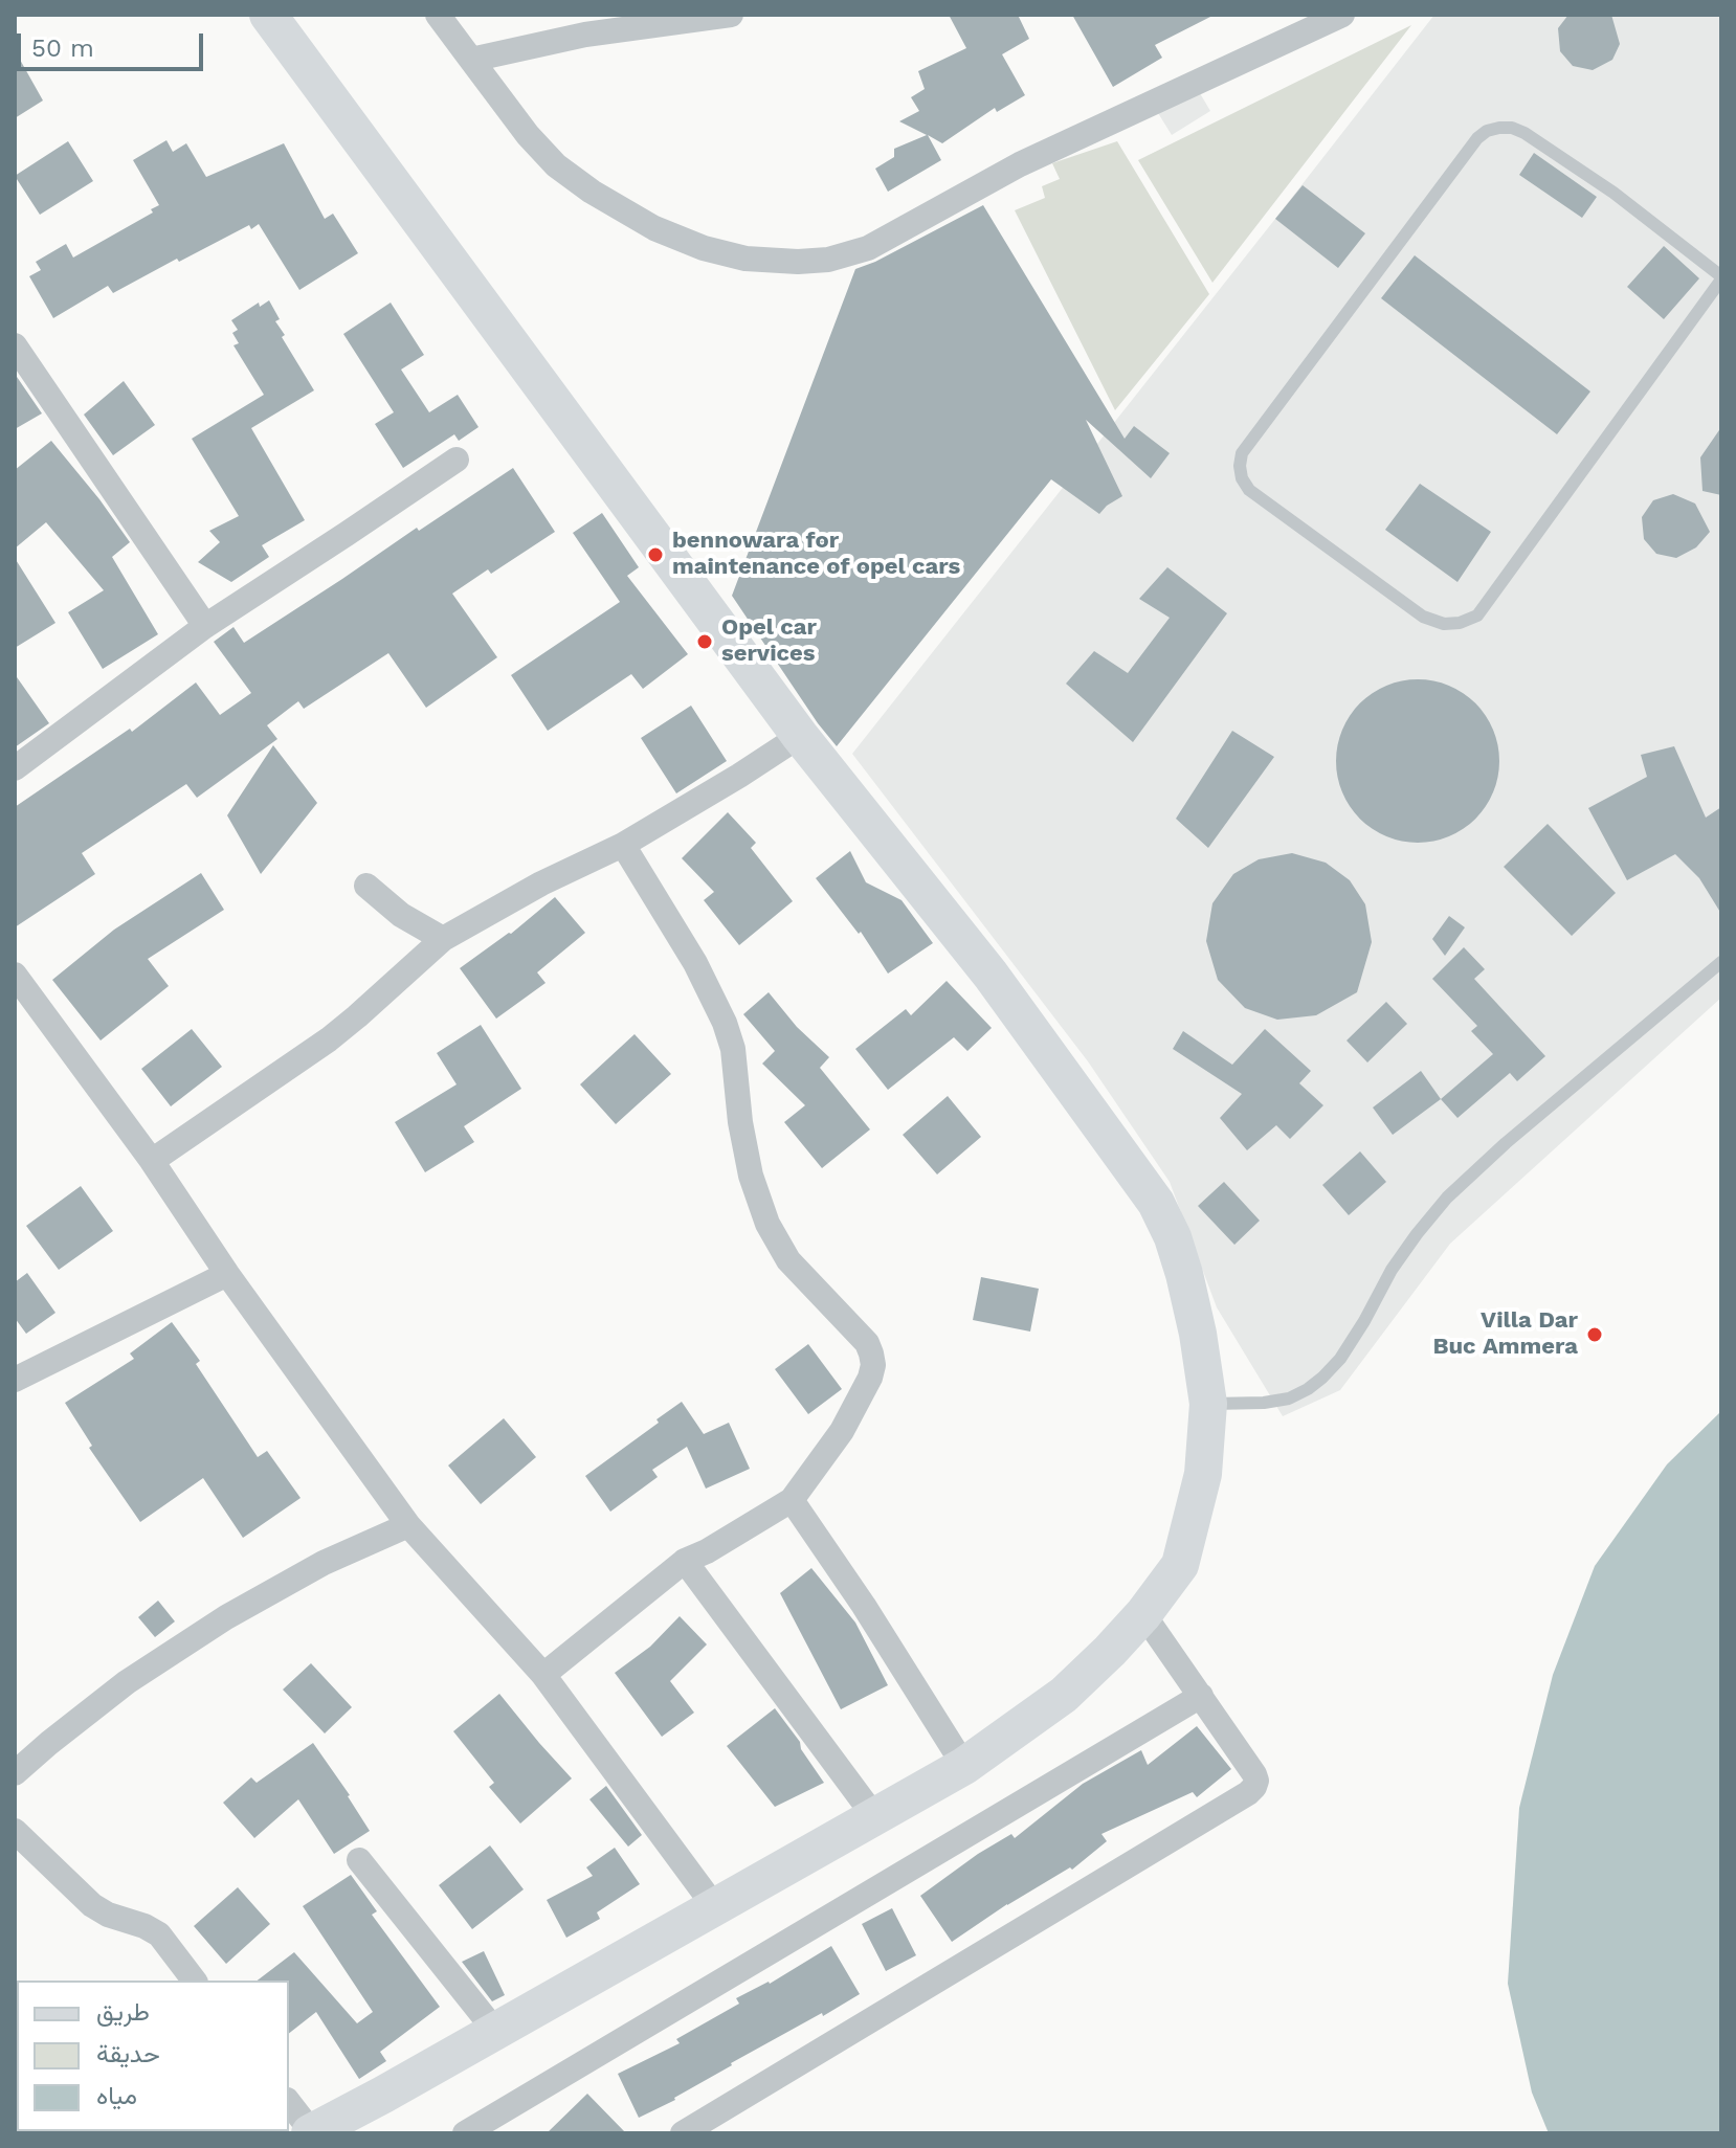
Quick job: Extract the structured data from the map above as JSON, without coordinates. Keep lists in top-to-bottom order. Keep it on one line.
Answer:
{"places":["bennowara for maintenance of opel cars","Opel car services","Villa Dar Buc Ammera"],"legend":["طريق","حديقة","مياه"],"scale_bar":"50 m"}
